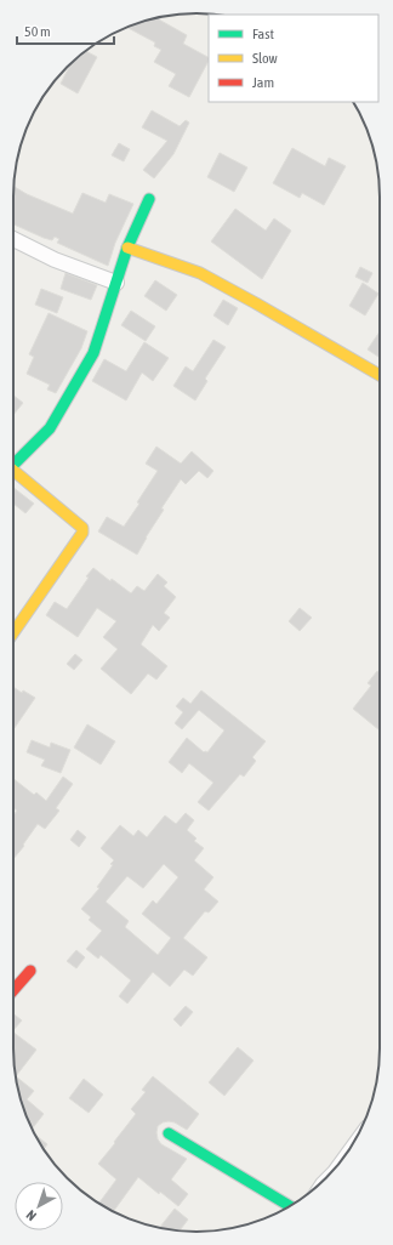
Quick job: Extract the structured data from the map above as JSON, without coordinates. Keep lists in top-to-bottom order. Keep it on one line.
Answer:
{"legend":["Fast","Slow","Jam"],"scale_bar":"50 m","north":"bottom left"}
